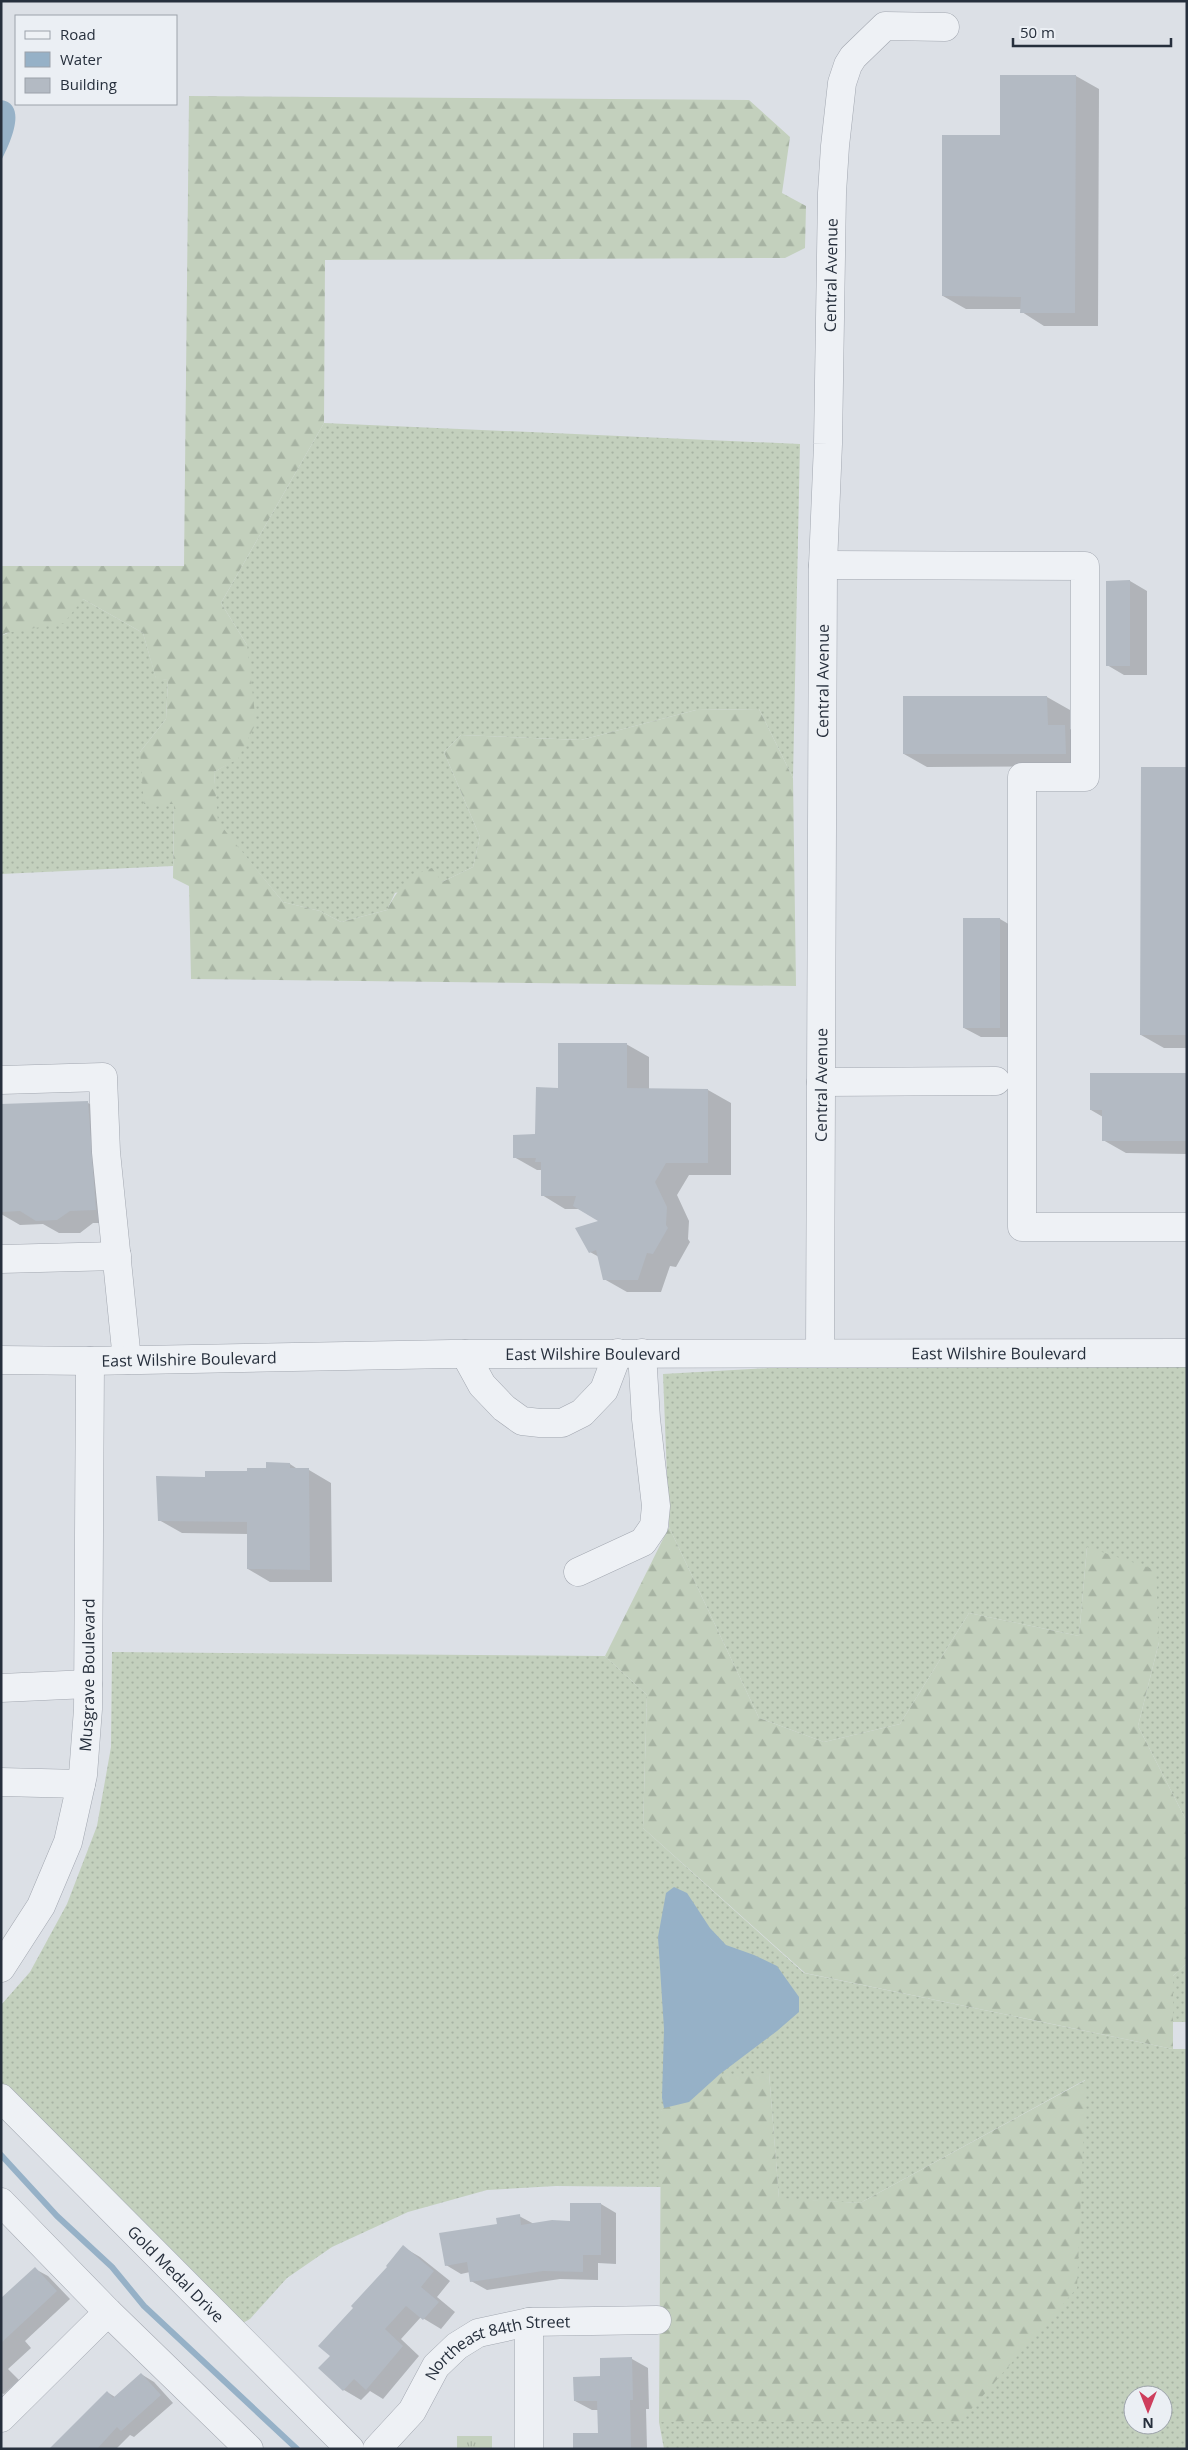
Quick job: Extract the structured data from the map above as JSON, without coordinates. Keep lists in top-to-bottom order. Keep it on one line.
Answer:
{"streets":{"street":["Central Avenue","East Wilshire Boulevard","Musgrave Boulevard","Gold Medal Drive","Northeast 84th Street"]},"crossings":[["Central Avenue","East Wilshire Boulevard"],["East Wilshire Boulevard","Musgrave Boulevard"]],"legend":["Road","Water","Building"],"scale_bar":"50 m","north":"bottom"}
